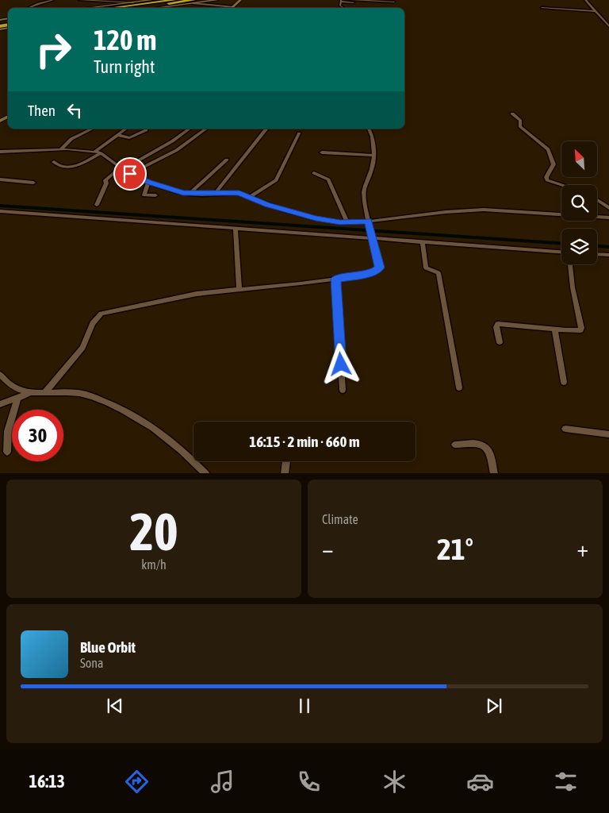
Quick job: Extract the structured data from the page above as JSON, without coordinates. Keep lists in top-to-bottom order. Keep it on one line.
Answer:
{"north":"top left","page":{"turn":["120 m","Turn right"],"then":"Then","limit":"30","trip":"16:15 · 2 min · 660 m","tile":[["20","km/h"],"Climate"],"heat":["−","21°","+"],"song":["Blue Orbit","Sona"],"tabs":"16:13"}}
